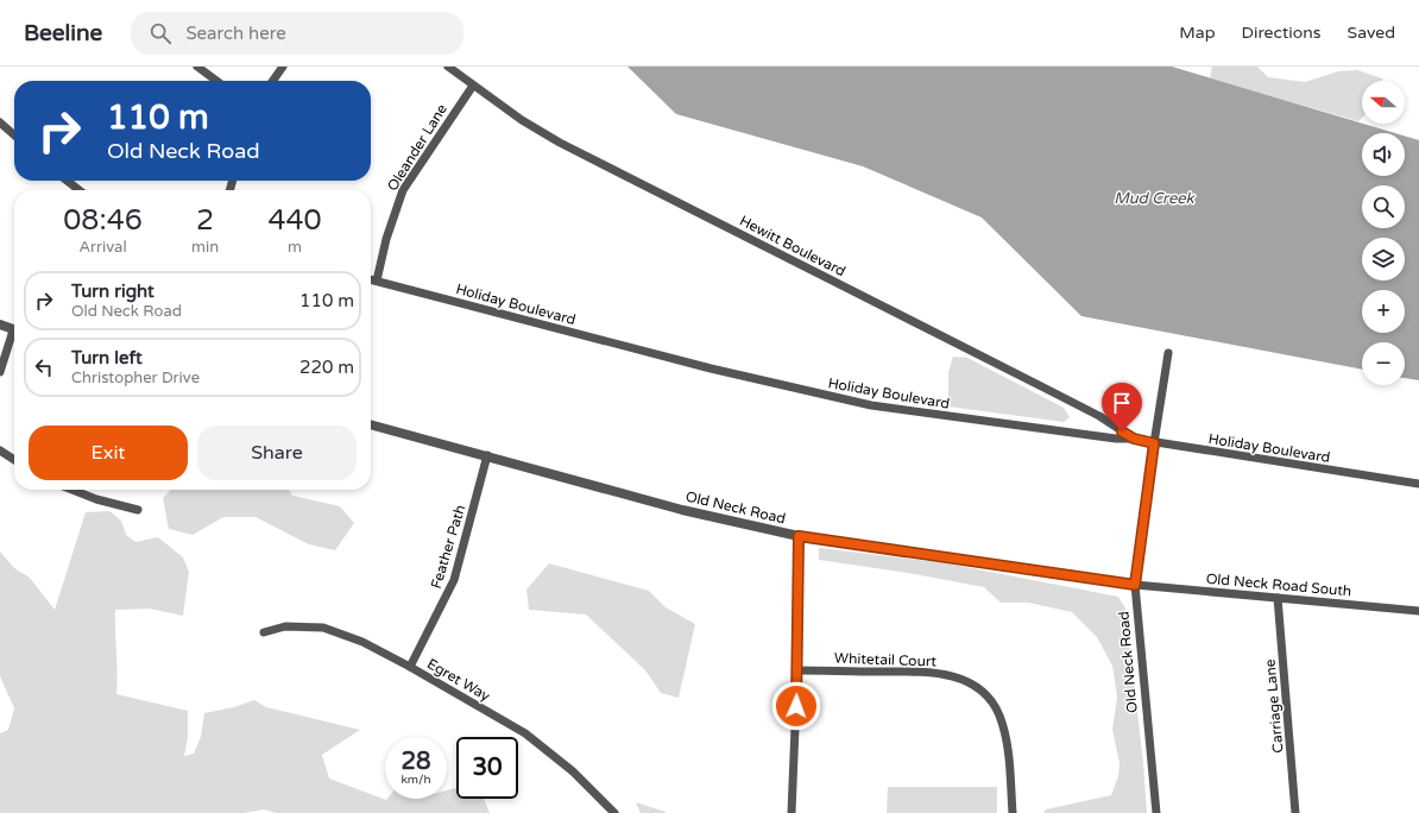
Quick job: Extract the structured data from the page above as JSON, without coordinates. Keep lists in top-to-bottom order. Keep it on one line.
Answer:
{"streets":{"street":["Oleander Lane","Hewitt Boulevard","Holiday Boulevard","Old Neck Road","Feather Path","Old Neck Road South","Whitetail Court","Egret Way","Carriage Lane"]},"crossings":[["Oleander Lane","Hewitt Boulevard"],["Oleander Lane","Holiday Boulevard"],["Hewitt Boulevard","Holiday Boulevard"],["Old Neck Road","Feather Path"],["Old Neck Road","Old Neck Road South"],["Feather Path","Egret Way"],["Old Neck Road South","Carriage Lane"]],"water":["Mud Creek"],"north":"left","page":{"header":"Beeline","search":"Search here","nav":["Map","Directions","Saved"],"map_buttons":["+","−"],"turn":["110 m","Old Neck Road"],"eta":["08:46","Arrival","2","min","440","m"],"list":[{"name":"Turn right","note":"Old Neck Road","value":"110 m"},{"name":"Turn left","note":"Christopher Drive","value":"220 m"}],"buttons":["Exit","Share"],"speed":"28 km/h","limit":"30"}}
